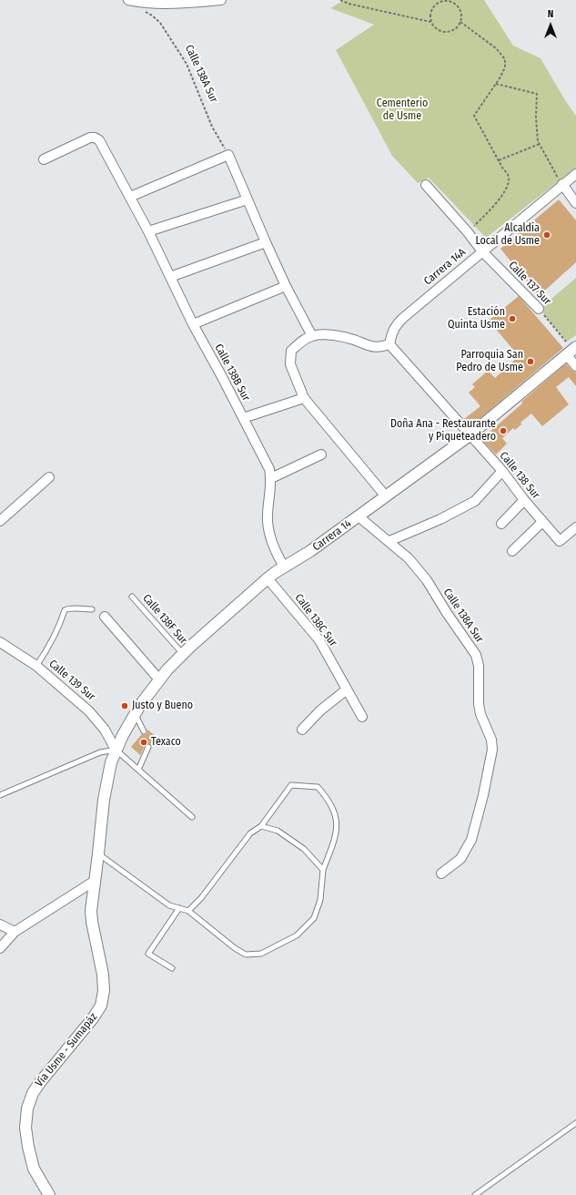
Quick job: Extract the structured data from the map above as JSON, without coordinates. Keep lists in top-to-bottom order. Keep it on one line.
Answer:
{"streets":{"street":["Calle 138A Sur","Carrera 14A","Calle 137 Sur","Calle 138B Sur","Calle 138 Sur","Carrera 14","Calle 138C Sur","Calle 139 Sur","Vía Usme - Sumapáz"],"lane":["Calle 138F Sur"]},"crossings":[["Calle 138A Sur","Carrera 14"],["Carrera 14A","Calle 137 Sur"],["Carrera 14A","Calle 138 Sur"],["Calle 137 Sur","Carrera 14"],["Calle 138B Sur","Carrera 14"],["Calle 138 Sur","Carrera 14"],["Carrera 14","Calle 138F Sur"],["Carrera 14","Calle 138C Sur"],["Carrera 14","Calle 139 Sur"],["Carrera 14","Vía Usme - Sumapáz"],["Calle 139 Sur","Vía Usme - Sumapáz"]],"parks":["Cementerio de Usme"],"places":["Alcaldía Local de Usme","Estación Quinta Usme","Parroquia San Pedro de Usme","Doña Ana - Restaurante y Piqueteadero","Justo y Bueno","Texaco"],"north":"top"}
